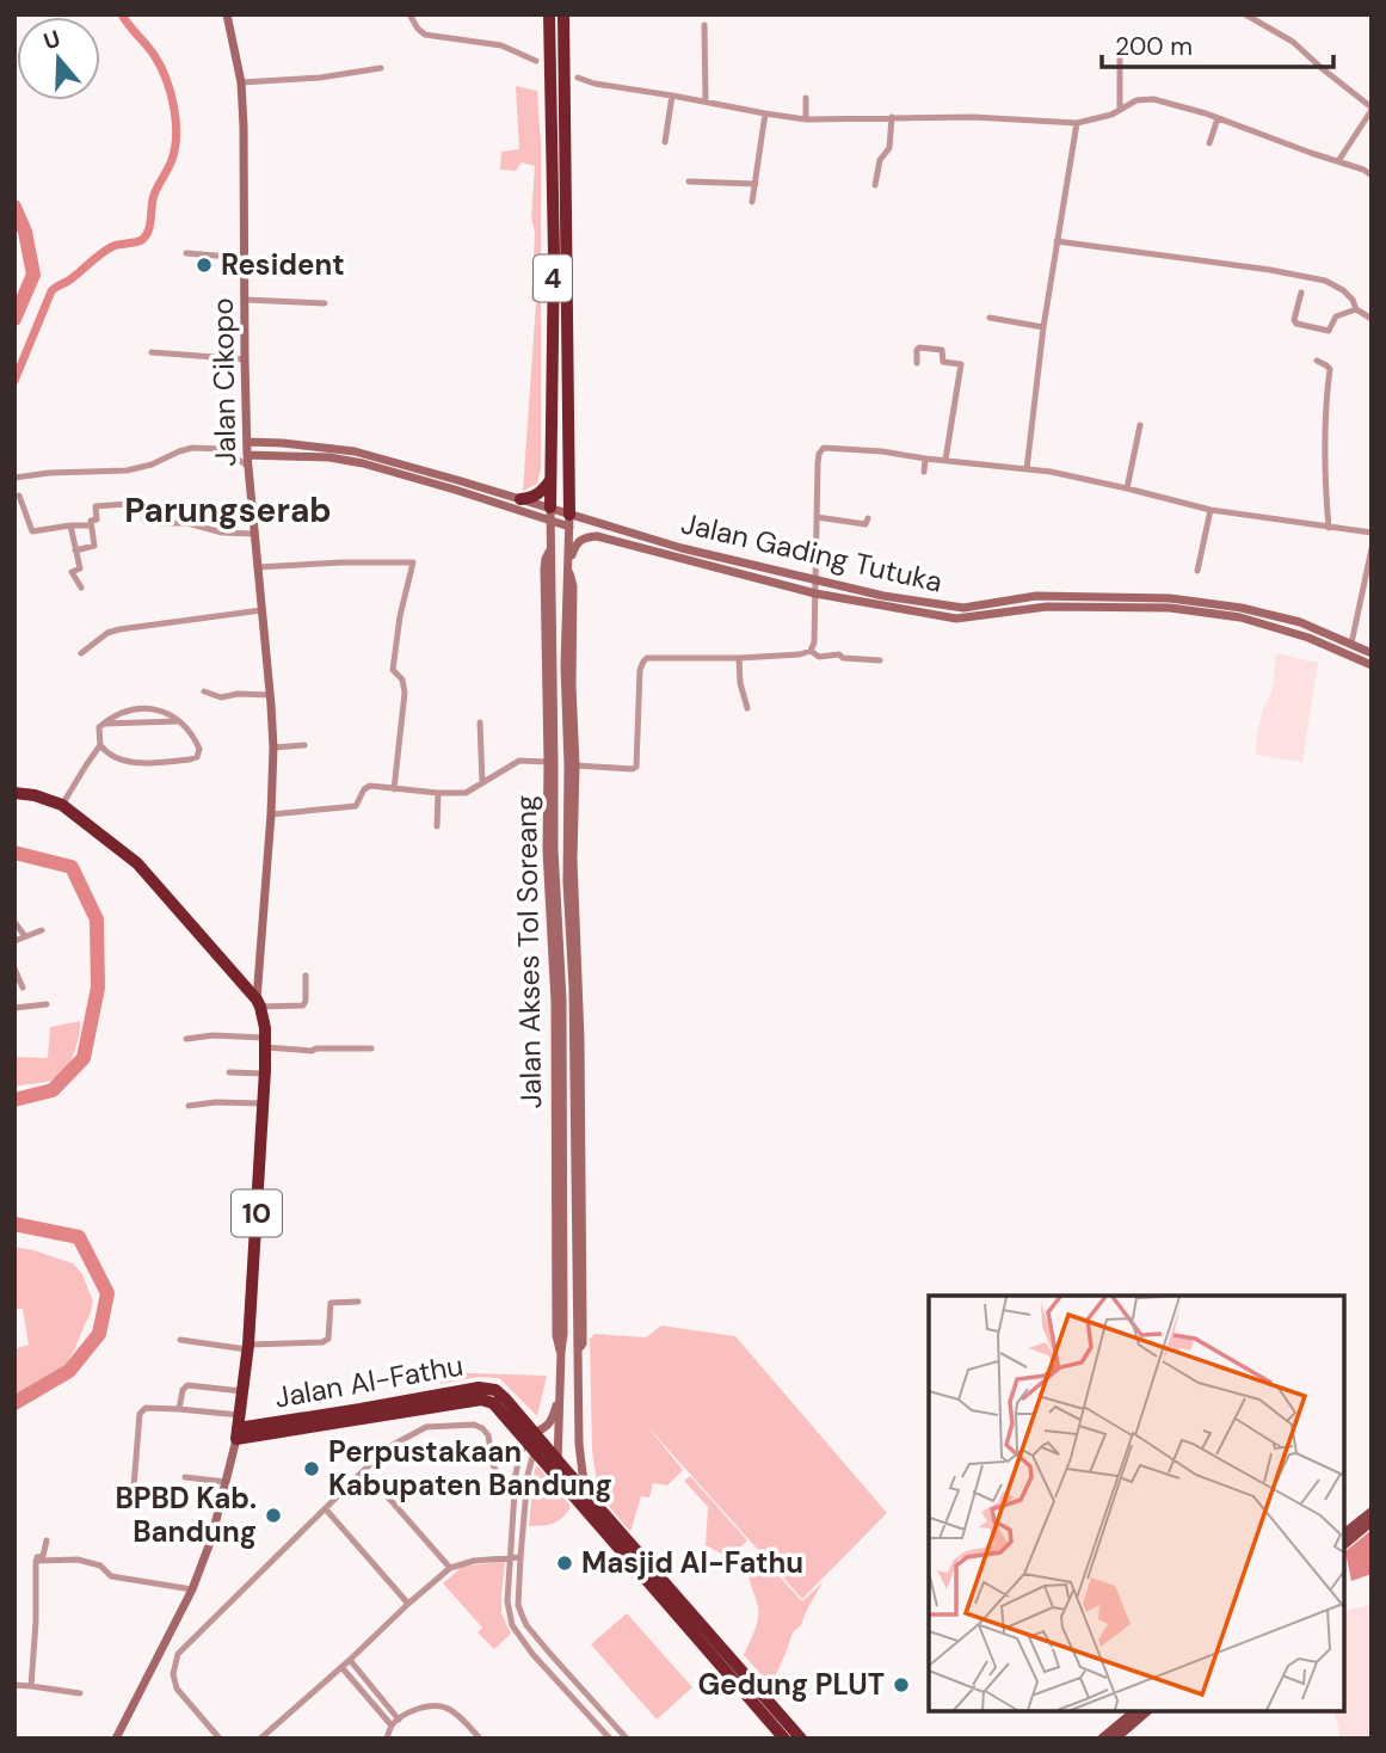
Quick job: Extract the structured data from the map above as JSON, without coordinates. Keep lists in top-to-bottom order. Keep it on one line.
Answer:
{"streets":{"highway":["4","10","Jalan Al-Fathu"],"main road":["Jalan Cikopo","Jalan Gading Tutuka","Jalan Akses Tol Soreang"]},"crossings":[["4","Jalan Gading Tutuka"],["4","Jalan Akses Tol Soreang"],["Jalan Cikopo","Jalan Gading Tutuka"],["Jalan Cikopo","10"],["Jalan Gading Tutuka","Jalan Akses Tol Soreang"],["Jalan Akses Tol Soreang","Jalan Al-Fathu"],["10","Jalan Al-Fathu"]],"districts":["Parungserab"],"places":["Resident","Perpustakaan Kabupaten Bandung","BPBD Kab. Bandung","Masjid Al-Fathu","Gedung PLUT"],"scale_bar":"200 m","north":"top"}
